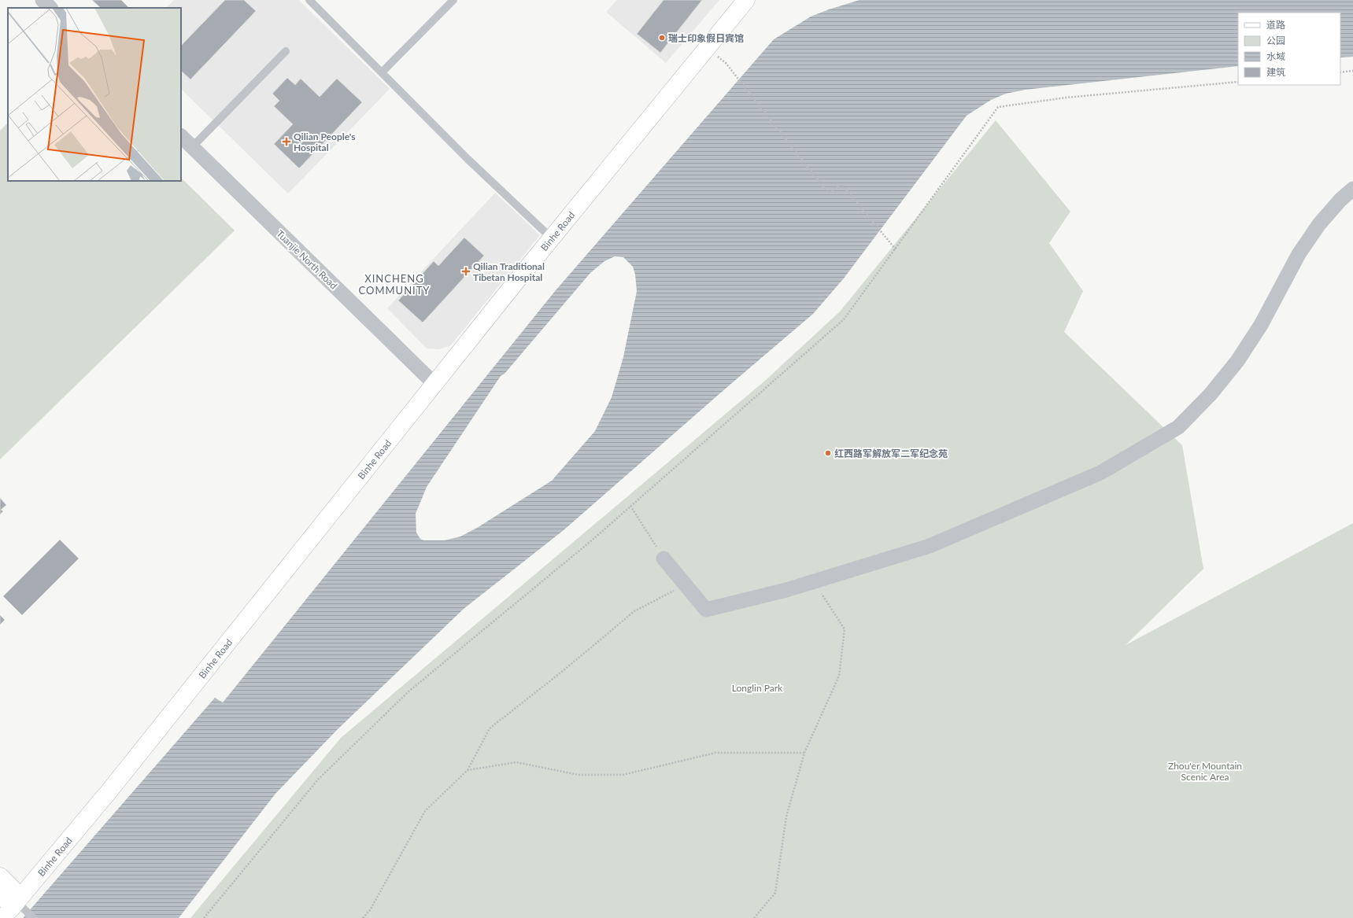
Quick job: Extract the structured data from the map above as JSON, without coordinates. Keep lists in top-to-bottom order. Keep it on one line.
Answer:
{"streets":{"street":["Binhe Road","Tuanjie North Road"]},"crossings":[["Binhe Road","Tuanjie North Road"]],"districts":["XINCHENG COMMUNITY"],"parks":["Longlin Park","Zhou'er Mountain Scenic Area"],"places":{"other":["瑞士印象假日宾馆","红西路军解放军二军纪念苑"],"health":["Qilian People's Hospital","Qilian Traditional Tibetan Hospital"]},"legend":["道路","公园","水域","建筑"]}
